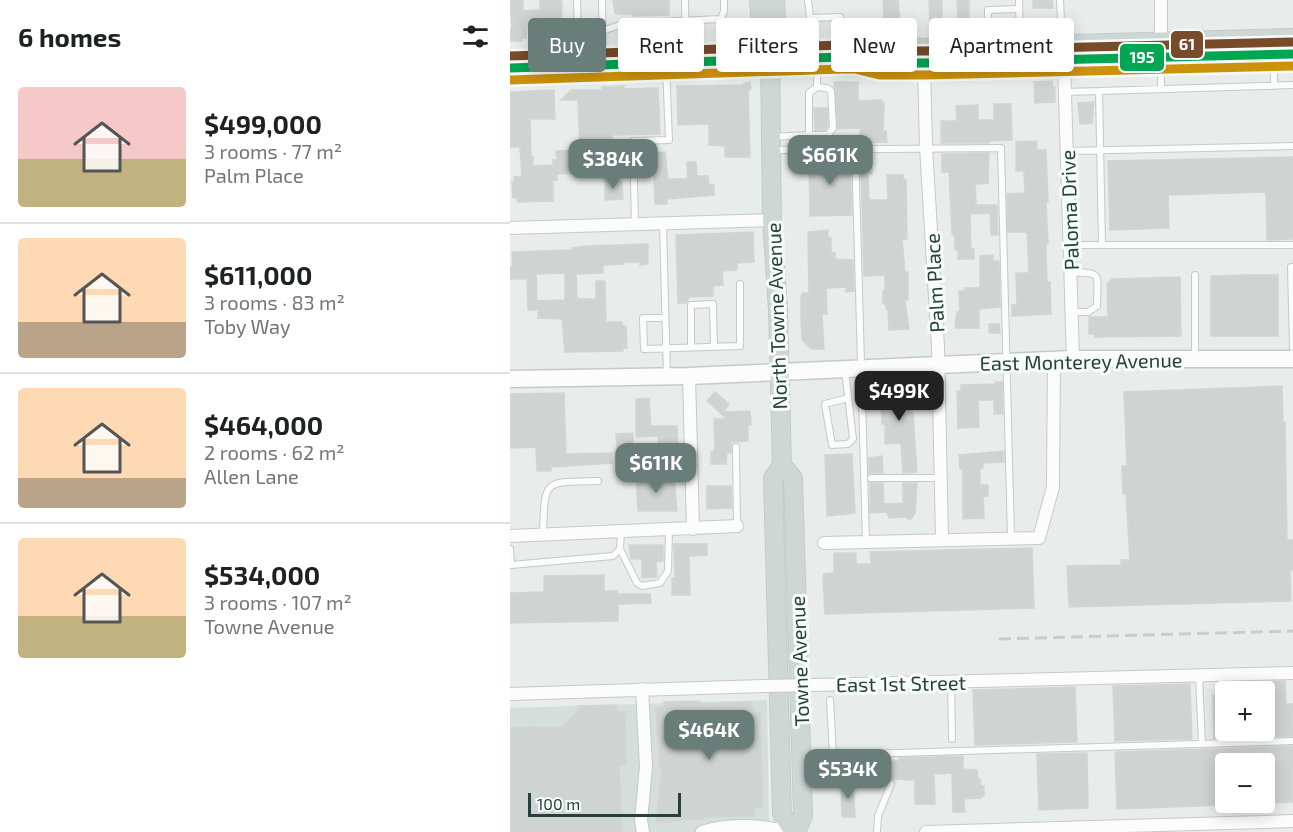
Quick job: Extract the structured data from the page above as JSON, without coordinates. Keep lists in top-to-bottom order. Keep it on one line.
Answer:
{"streets":{"main road":["North Towne Avenue","Towne Avenue"],"street":["Paloma Drive","Palm Place","East Monterey Avenue","East 1st Street"]},"crossings":[["Paloma Drive","East Monterey Avenue"],["Palm Place","East Monterey Avenue"],["North Towne Avenue","East Monterey Avenue"],["North Towne Avenue","Towne Avenue"]],"lines":["transit line 61","transit line 195"],"scale_bar":"100 m","page":{"heading":"6 homes","chip":["Buy","Rent","Filters","New","Apartment"],"list":[{"name":"$499,000","note":"3 rooms · 77 m² · Palm Place"},{"name":"$611,000","note":"3 rooms · 83 m² · Toby Way"},{"name":"$464,000","note":"2 rooms · 62 m² · Allen Lane"},{"name":"$534,000","note":"3 rooms · 107 m² · Towne Avenue"}],"price":["$661K","$384K","$499K","$611K","$464K","$534K"],"map_buttons":["+","−"],"scale":"100 m"}}
